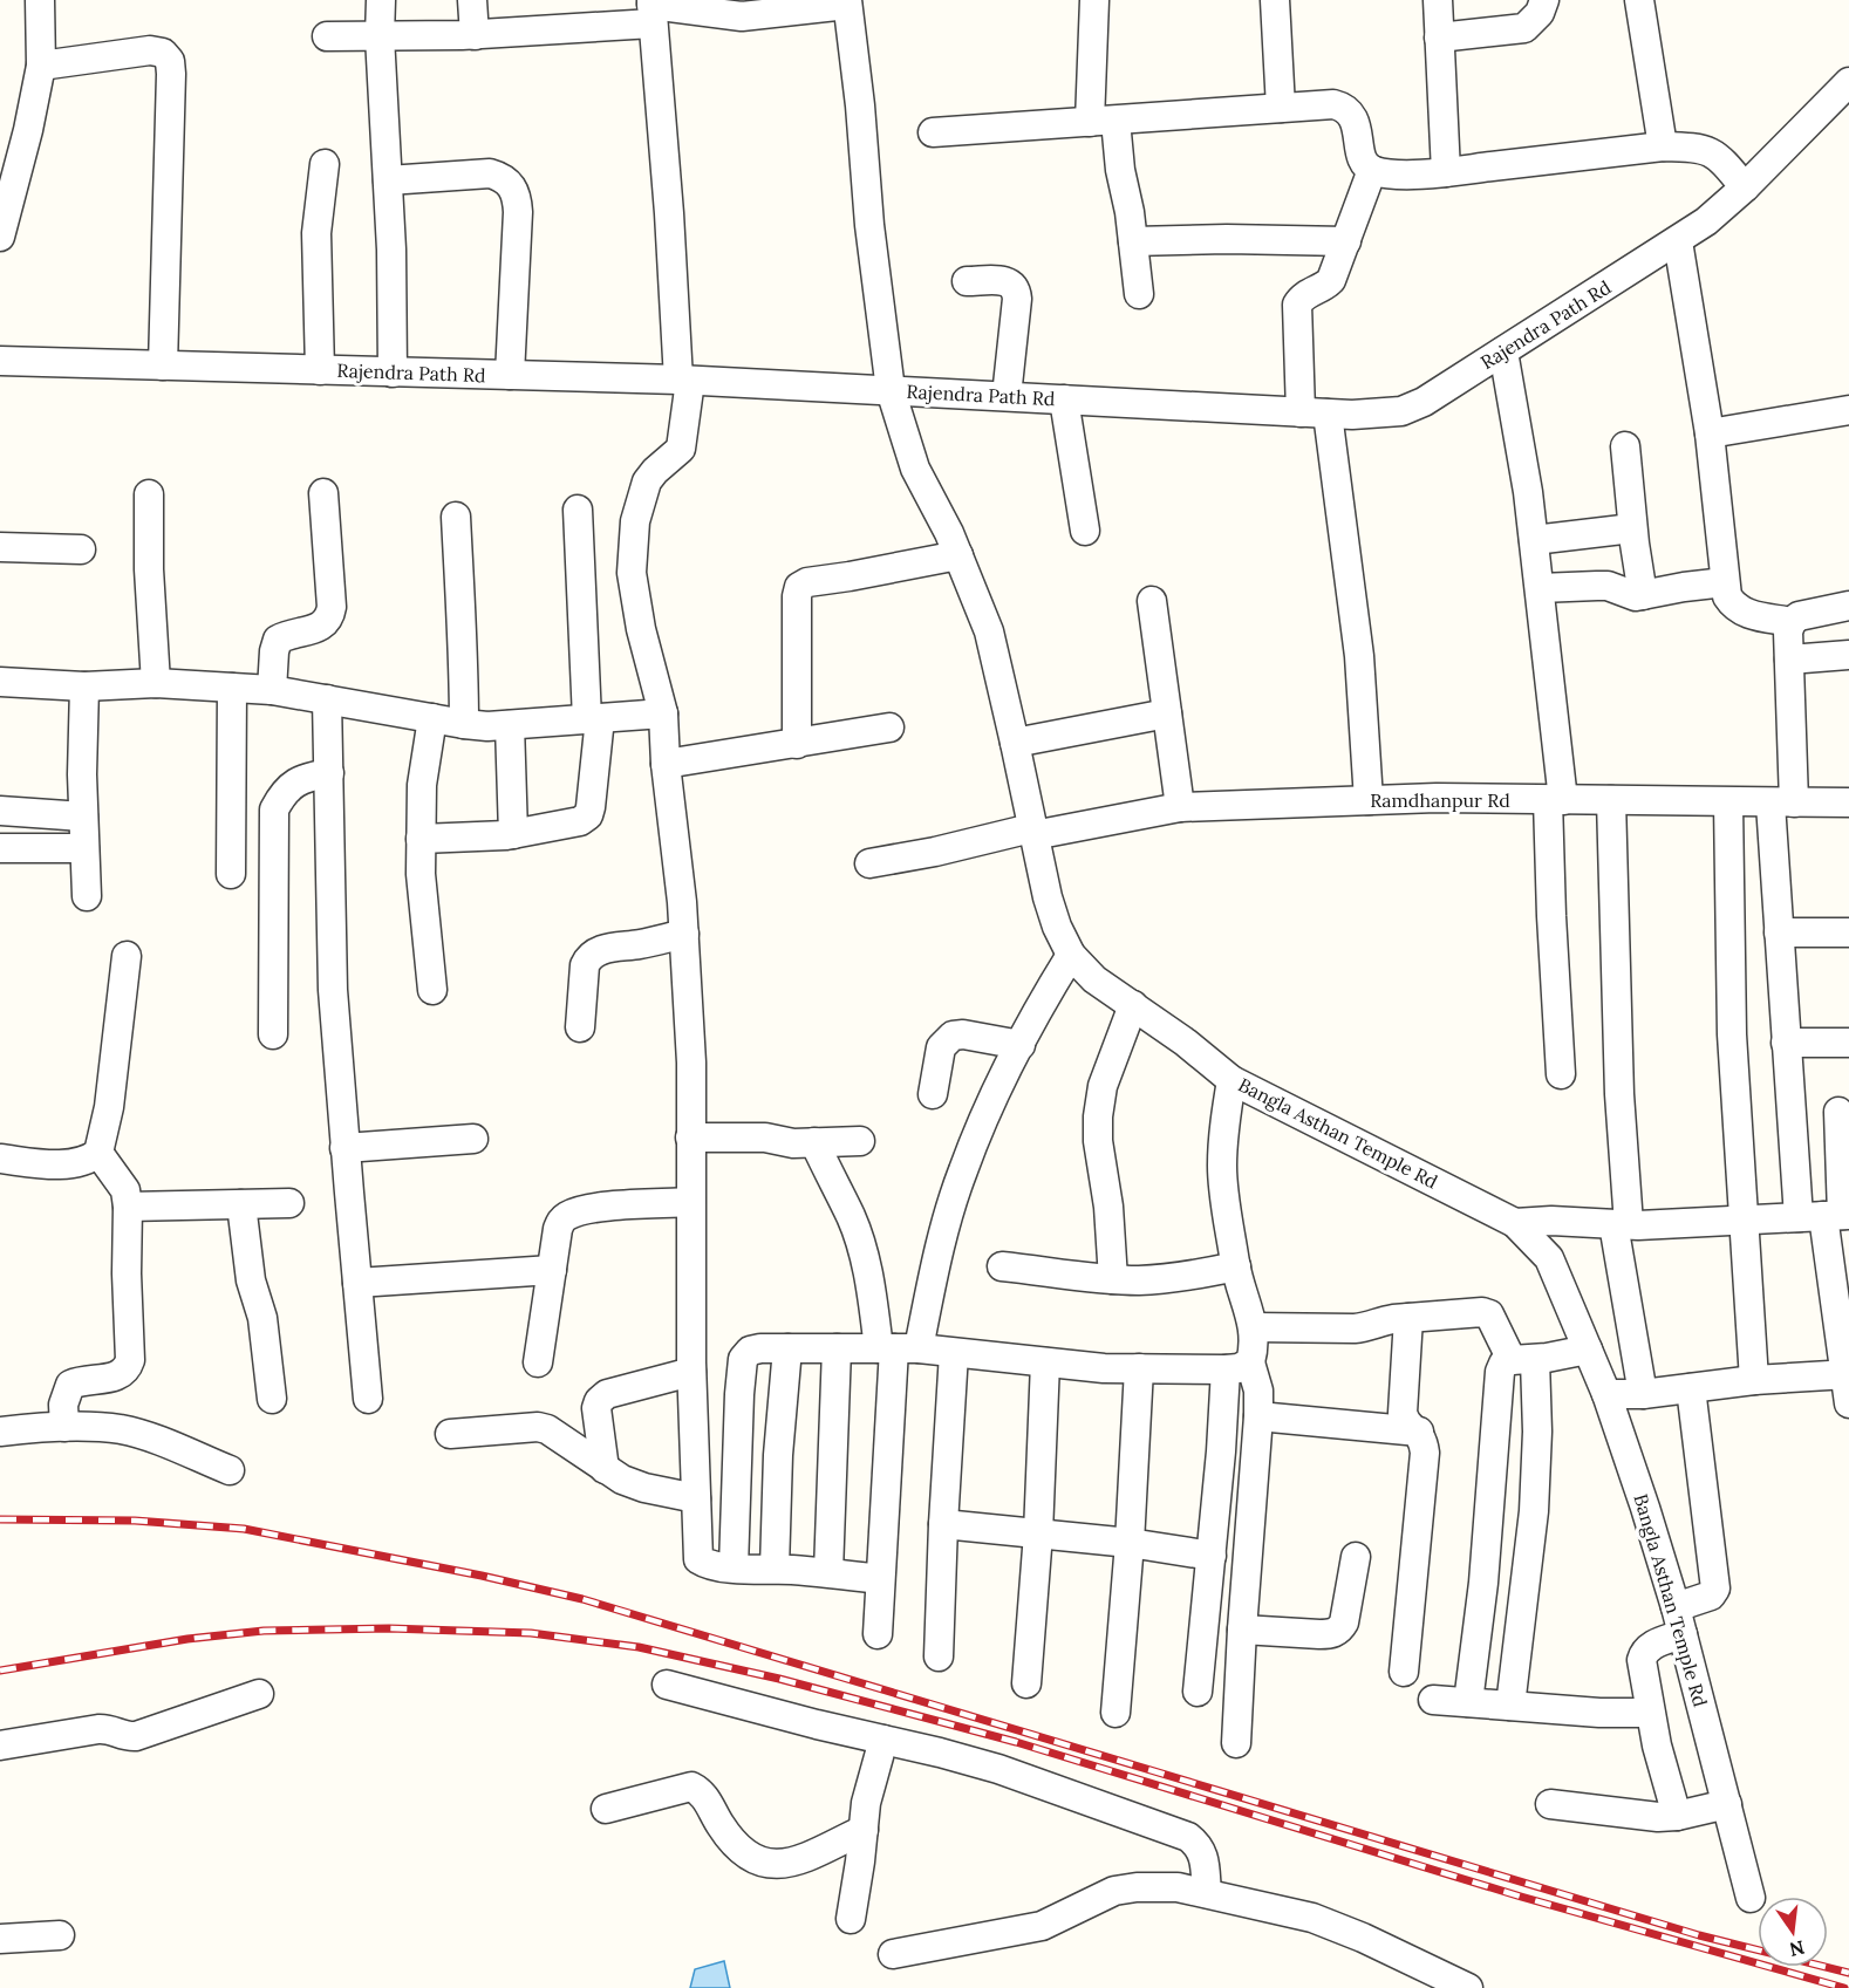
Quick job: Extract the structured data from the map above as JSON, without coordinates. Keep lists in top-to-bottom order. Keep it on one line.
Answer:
{"streets":{"street":["Rajendra Path Rd","Ramdhanpur Rd","Bangla Asthan Temple Rd"]},"crossings":[["Rajendra Path Rd","Bangla Asthan Temple Rd"],["Ramdhanpur Rd","Bangla Asthan Temple Rd"]],"north":"bottom"}
